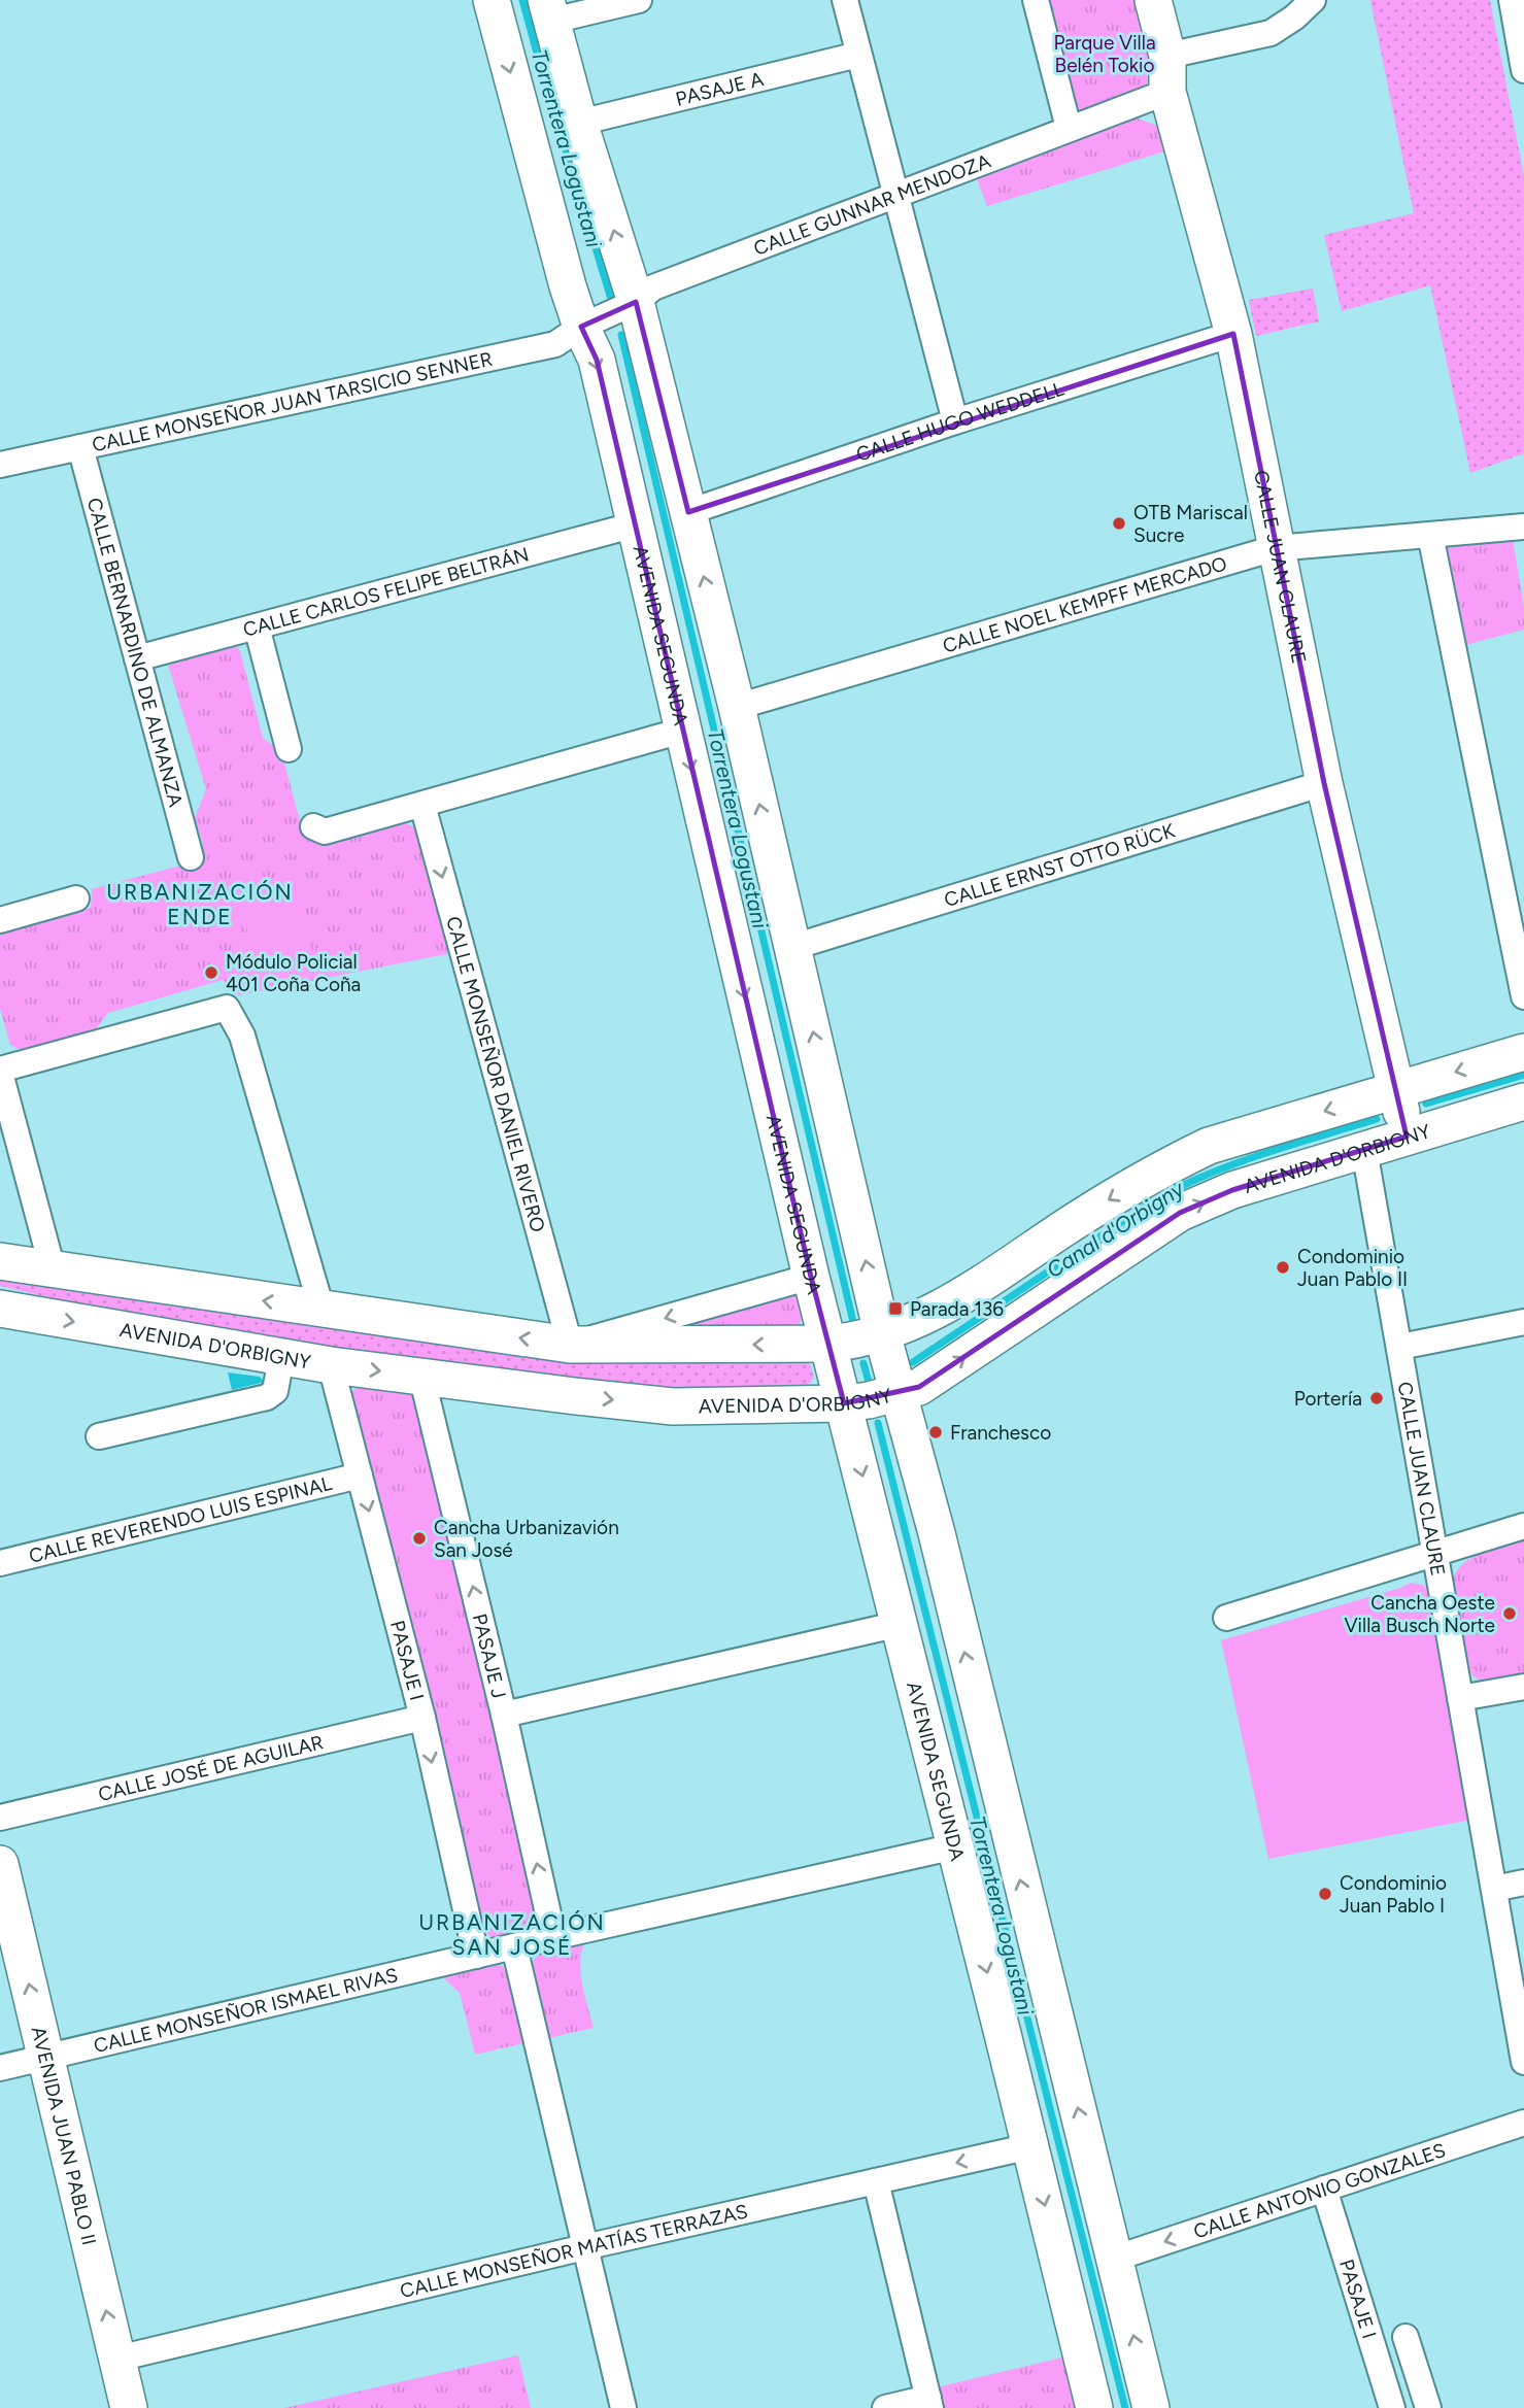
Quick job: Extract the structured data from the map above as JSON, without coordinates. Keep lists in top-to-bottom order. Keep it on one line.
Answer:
{"streets":{"main road":["CALLE JUAN CLAURE","AVENIDA SEGUNDA","AVENIDA D'ORBIGNY","AVENIDA JUAN PABLO II"],"street":["PASAJE A","CALLE GUNNAR MENDOZA","CALLE MONSEÑOR JUAN TARSICIO SENNER","CALLE HUGO WEDDELL","CALLE CARLOS FELIPE BELTRÁN","CALLE NOEL KEMPFF MERCADO","CALLE BERNARDINO DE ALMANZA","CALLE ERNST OTTO RÜCK","CALLE MONSEÑOR DANIEL RIVERO","CALLE REVERENDO LUIS ESPINAL","PASAJE J","PASAJE I","CALLE JOSÉ DE AGUILAR","CALLE MONSEÑOR ISMAEL RIVAS","CALLE ANTONIO GONZALES","CALLE MONSEÑOR MATÍAS TERRAZAS"]},"crossings":[["CALLE GUNNAR MENDOZA","CALLE MONSEÑOR JUAN TARSICIO SENNER"],["CALLE GUNNAR MENDOZA","CALLE JUAN CLAURE"],["CALLE GUNNAR MENDOZA","AVENIDA SEGUNDA"],["CALLE MONSEÑOR JUAN TARSICIO SENNER","AVENIDA SEGUNDA"],["CALLE MONSEÑOR JUAN TARSICIO SENNER","CALLE BERNARDINO DE ALMANZA"],["CALLE HUGO WEDDELL","CALLE JUAN CLAURE"],["CALLE JUAN CLAURE","CALLE NOEL KEMPFF MERCADO"],["CALLE JUAN CLAURE","CALLE ERNST OTTO RÜCK"],["CALLE JUAN CLAURE","AVENIDA D'ORBIGNY"],["CALLE CARLOS FELIPE BELTRÁN","AVENIDA SEGUNDA"],["CALLE CARLOS FELIPE BELTRÁN","CALLE BERNARDINO DE ALMANZA"],["AVENIDA SEGUNDA","AVENIDA D'ORBIGNY"],["AVENIDA SEGUNDA","CALLE MONSEÑOR ISMAEL RIVAS"],["AVENIDA SEGUNDA","CALLE MONSEÑOR MATÍAS TERRAZAS"],["AVENIDA D'ORBIGNY","PASAJE J"],["AVENIDA D'ORBIGNY","PASAJE I"],["CALLE REVERENDO LUIS ESPINAL","PASAJE I"],["PASAJE J","CALLE MONSEÑOR ISMAEL RIVAS"],["PASAJE I","CALLE JOSÉ DE AGUILAR"],["PASAJE I","CALLE MONSEÑOR ISMAEL RIVAS"],["PASAJE I","CALLE ANTONIO GONZALES"],["CALLE MONSEÑOR ISMAEL RIVAS","AVENIDA JUAN PABLO II"],["AVENIDA JUAN PABLO II","CALLE MONSEÑOR MATÍAS TERRAZAS"]],"one_way":["CALLE MONSEÑOR DANIEL RIVERO","PASAJE J","PASAJE I","CALLE ANTONIO GONZALES"],"districts":["URBANIZACIÓN ENDE","URBANIZACIÓN SAN JOSÉ"],"water":["Torrentera Logustani","Canal d'Orbigny"],"parks":["Parque Villa Belén Tokio"],"places":{"other":["OTB Mariscal Sucre","Módulo Policial 401 Coña Coña","Condominio Juan Pablo II","Portería","Franchesco","Cancha Urbanizavión San José","Cancha Oeste Villa Busch Norte","Condominio Juan Pablo I"],"transit":["Parada 136"]}}
